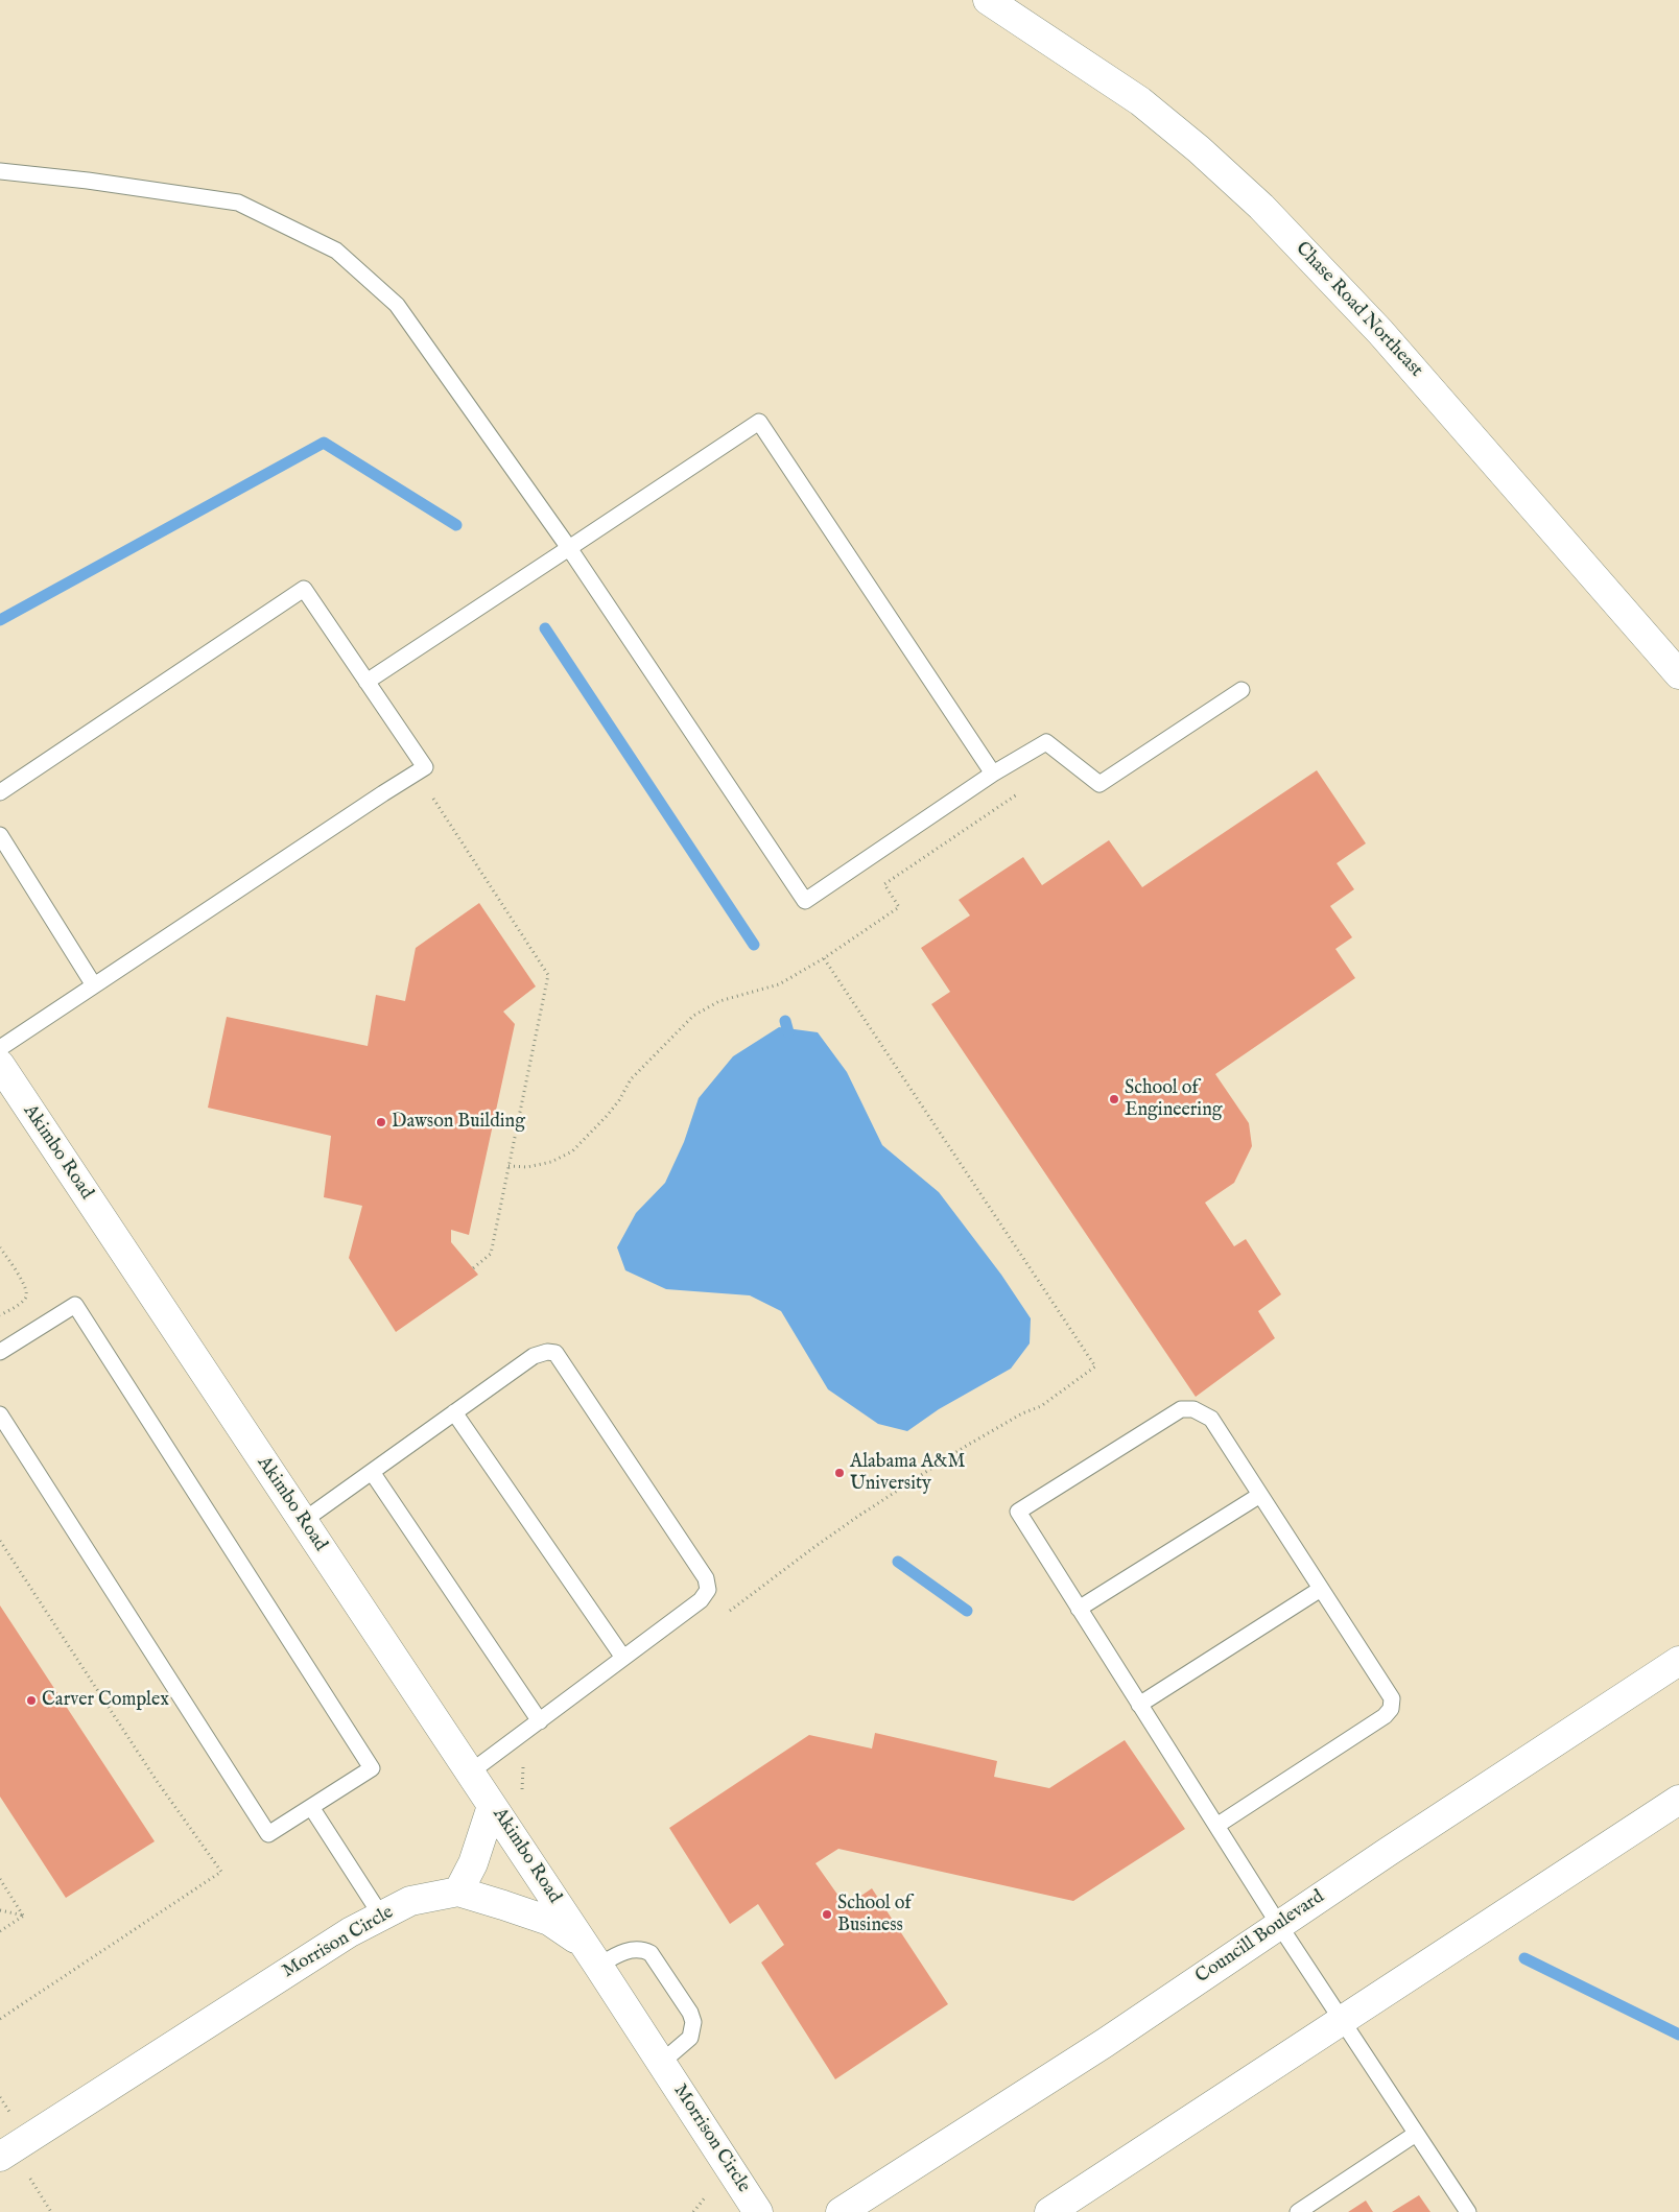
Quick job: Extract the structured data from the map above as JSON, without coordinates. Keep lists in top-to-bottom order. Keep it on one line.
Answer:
{"streets":{"street":["Chase Road Northeast","Akimbo Road","Councill Boulevard","Morrison Circle"]},"crossings":[["Akimbo Road","Morrison Circle"]],"places":["School of Engineering","Dawson Building","Alabama A&M University","Carver Complex","School of Business"]}
